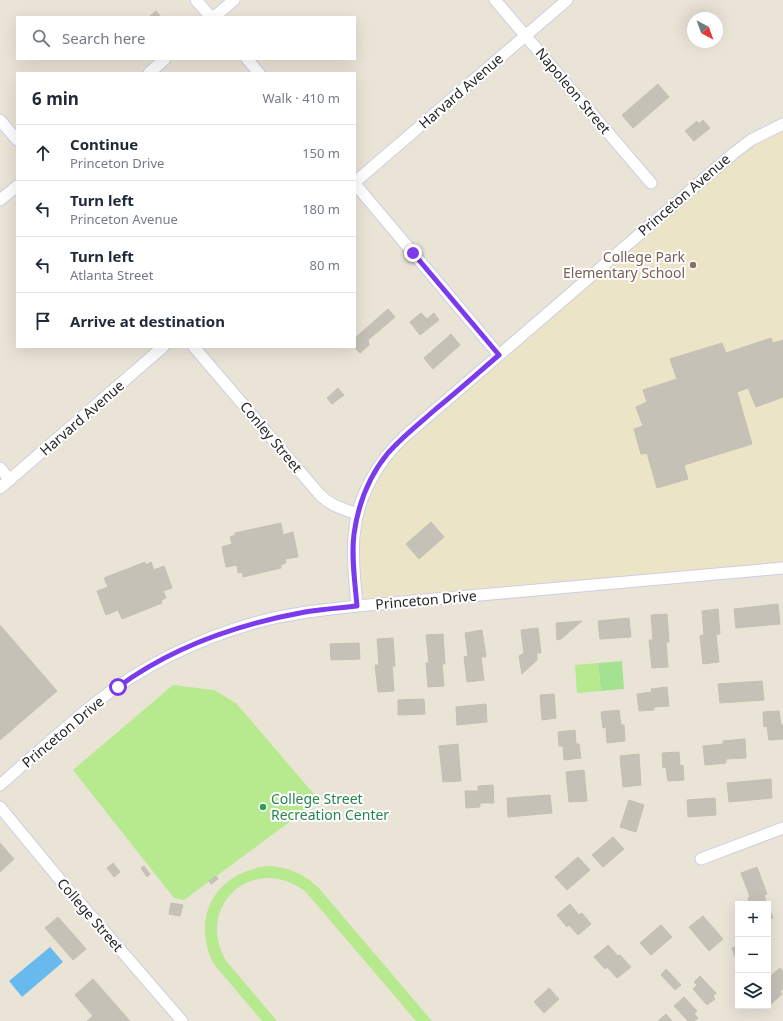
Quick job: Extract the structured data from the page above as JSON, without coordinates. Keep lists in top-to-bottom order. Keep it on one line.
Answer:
{"streets":{"street":["Harvard Avenue","Napoleon Street","Princeton Avenue","Conley Street","Princeton Drive","College Street"]},"crossings":[["Harvard Avenue","Napoleon Street"],["Princeton Avenue","Conley Street"],["Princeton Avenue","Princeton Drive"]],"places":["College Park Elementary School","College Street Recreation Center"],"north":"bottom right","page":{"search":"Search here","heading":["6 min","Walk · 410 m"],"list":[["Continue","Princeton Drive","150 m"],["Turn left","Princeton Avenue","180 m"],["Turn left","Atlanta Street","80 m"],"Arrive at destination"],"map_buttons":["+","−"]}}
